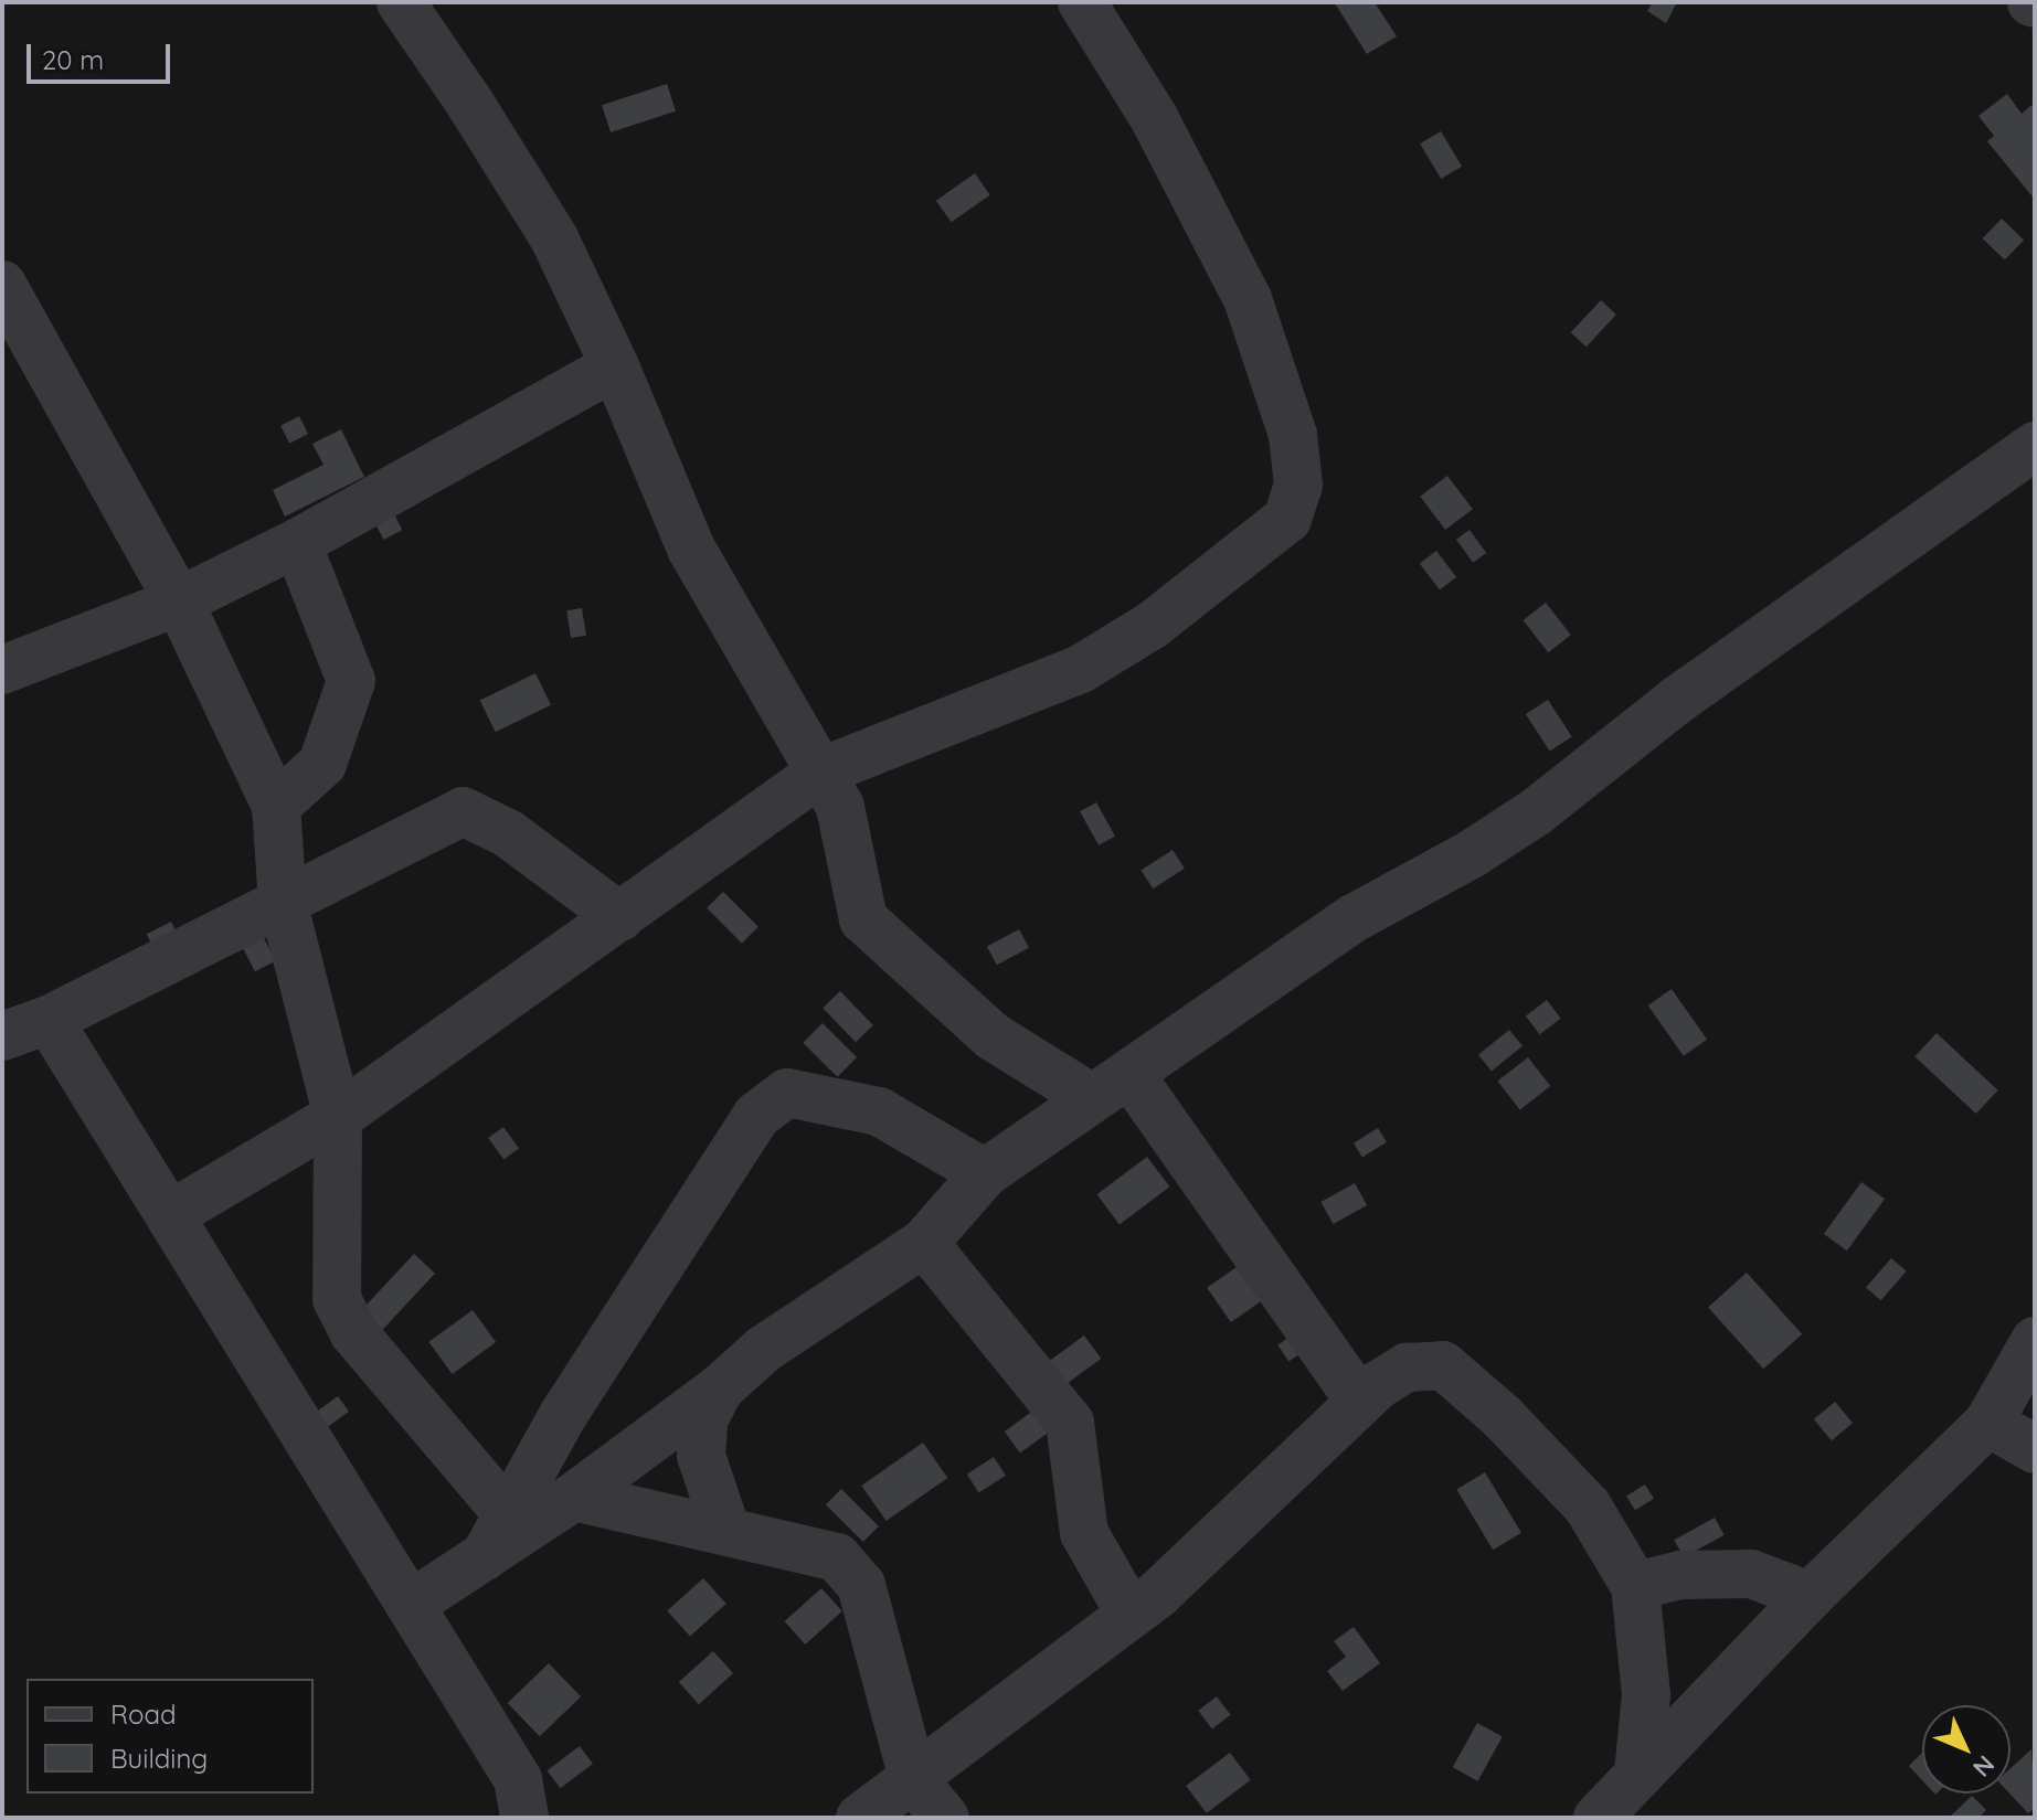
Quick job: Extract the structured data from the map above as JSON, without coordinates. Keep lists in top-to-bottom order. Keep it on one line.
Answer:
{"legend":["Road","Building"],"scale_bar":"20 m","north":"bottom right"}
